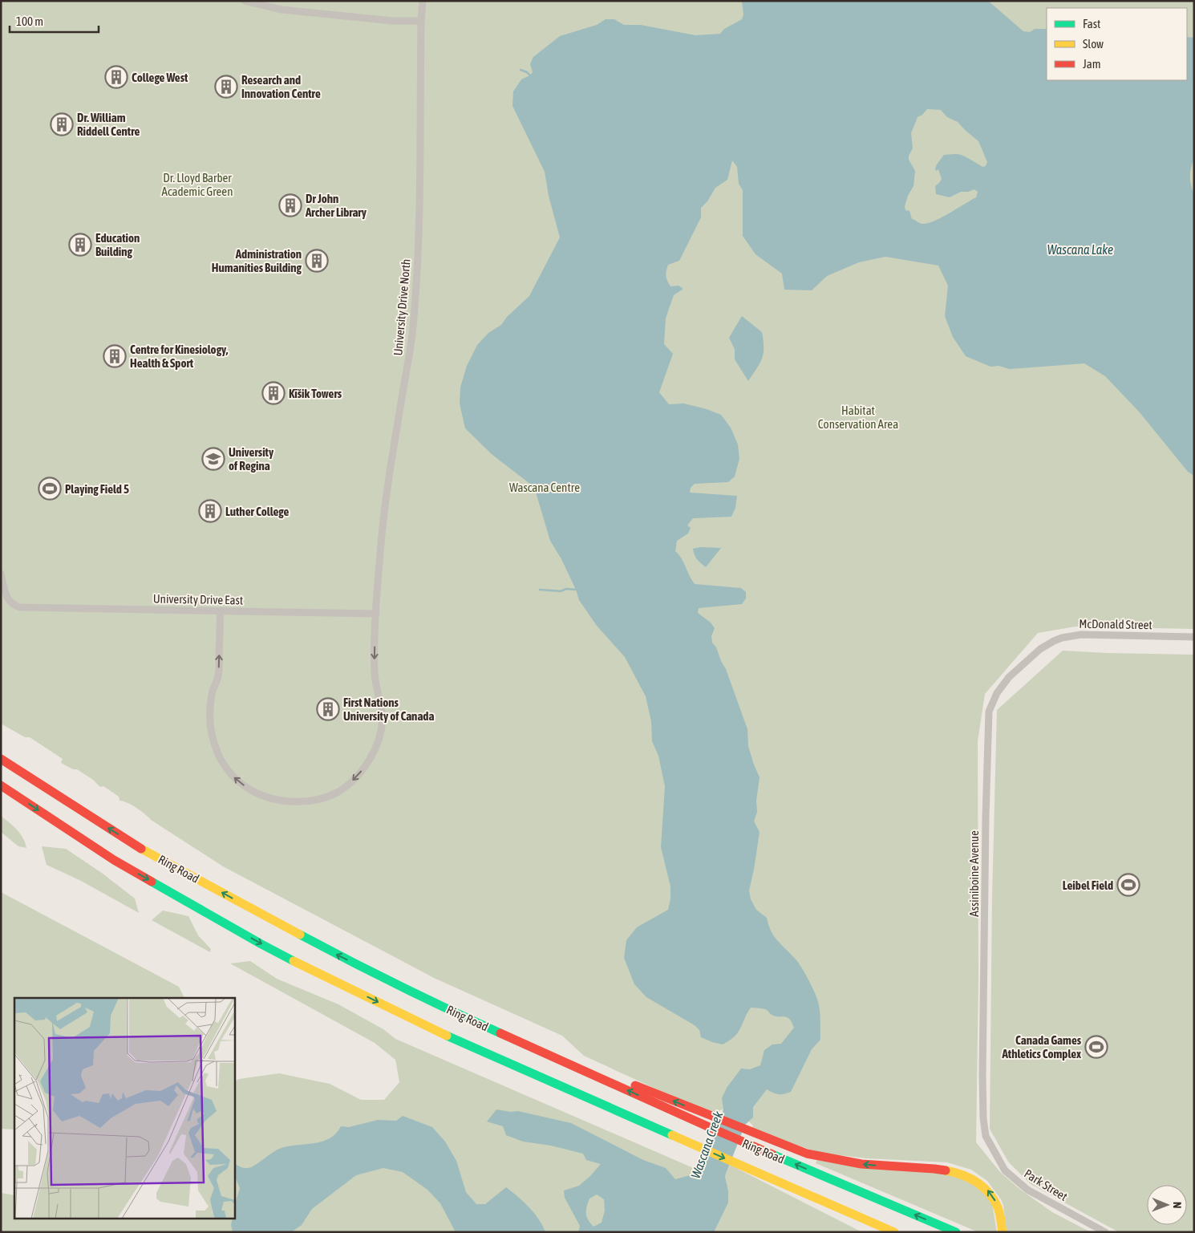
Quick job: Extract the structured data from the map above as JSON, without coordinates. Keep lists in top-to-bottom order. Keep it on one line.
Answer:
{"streets":{"highway":["Ring Road"],"street":["University Drive North","University Drive East","McDonald Street","Assiniboine Avenue","Park Street"]},"crossings":[["University Drive North","University Drive East"],["McDonald Street","Assiniboine Avenue"],["Assiniboine Avenue","Park Street"]],"water":["Wascana Lake","Wascana Creek"],"parks":["Dr. Lloyd Barber Academic Green","Habitat Conservation Area","Wascana Centre"],"places":{"building":["College West","Research and Innovation Centre","Dr. William Riddell Centre","Dr John Archer Library","Education Building","Administration Humanities Building","Centre for Kinesiology, Health & Sport","Kīšik Towers","Luther College","First Nations University of Canada"],"school or university":["University of Regina"],"sports":["Playing Field 5","Leibel Field","Canada Games Athletics Complex"]},"legend":["Fast","Slow","Jam"],"scale_bar":"100 m","north":"right"}
